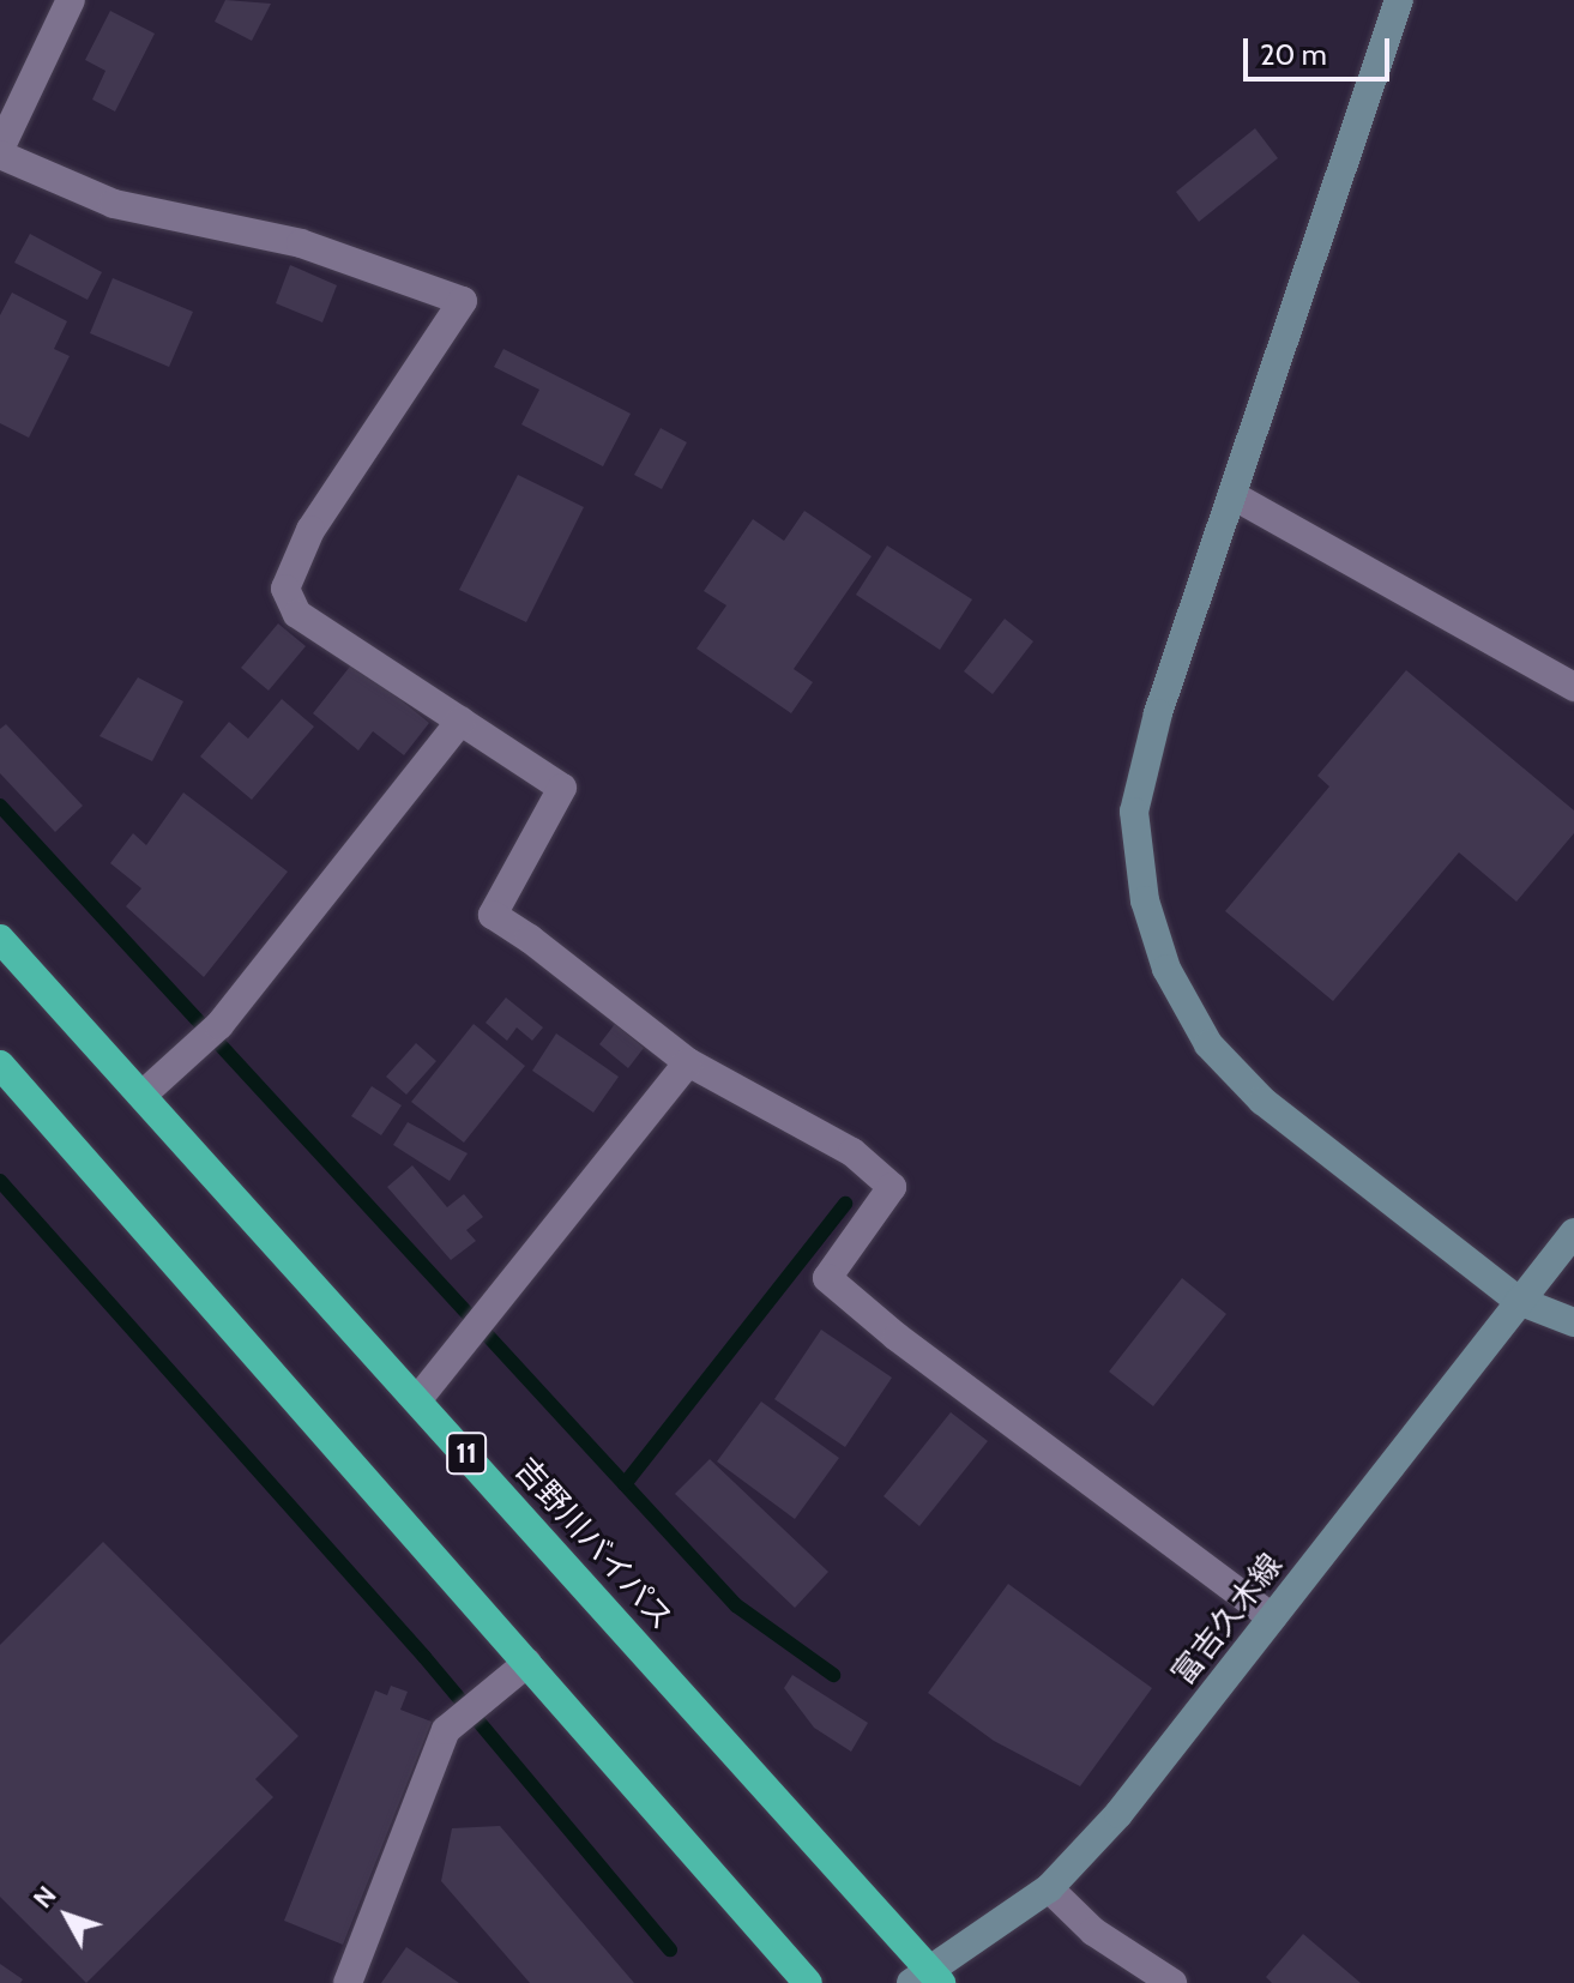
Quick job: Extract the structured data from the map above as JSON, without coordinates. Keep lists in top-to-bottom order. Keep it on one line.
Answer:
{"streets":{"highway":["11","吉野川バイパス"],"street":["富吉久木線"]},"crossings":[["吉野川バイパス","富吉久木線"]],"scale_bar":"20 m","north":"top left"}
